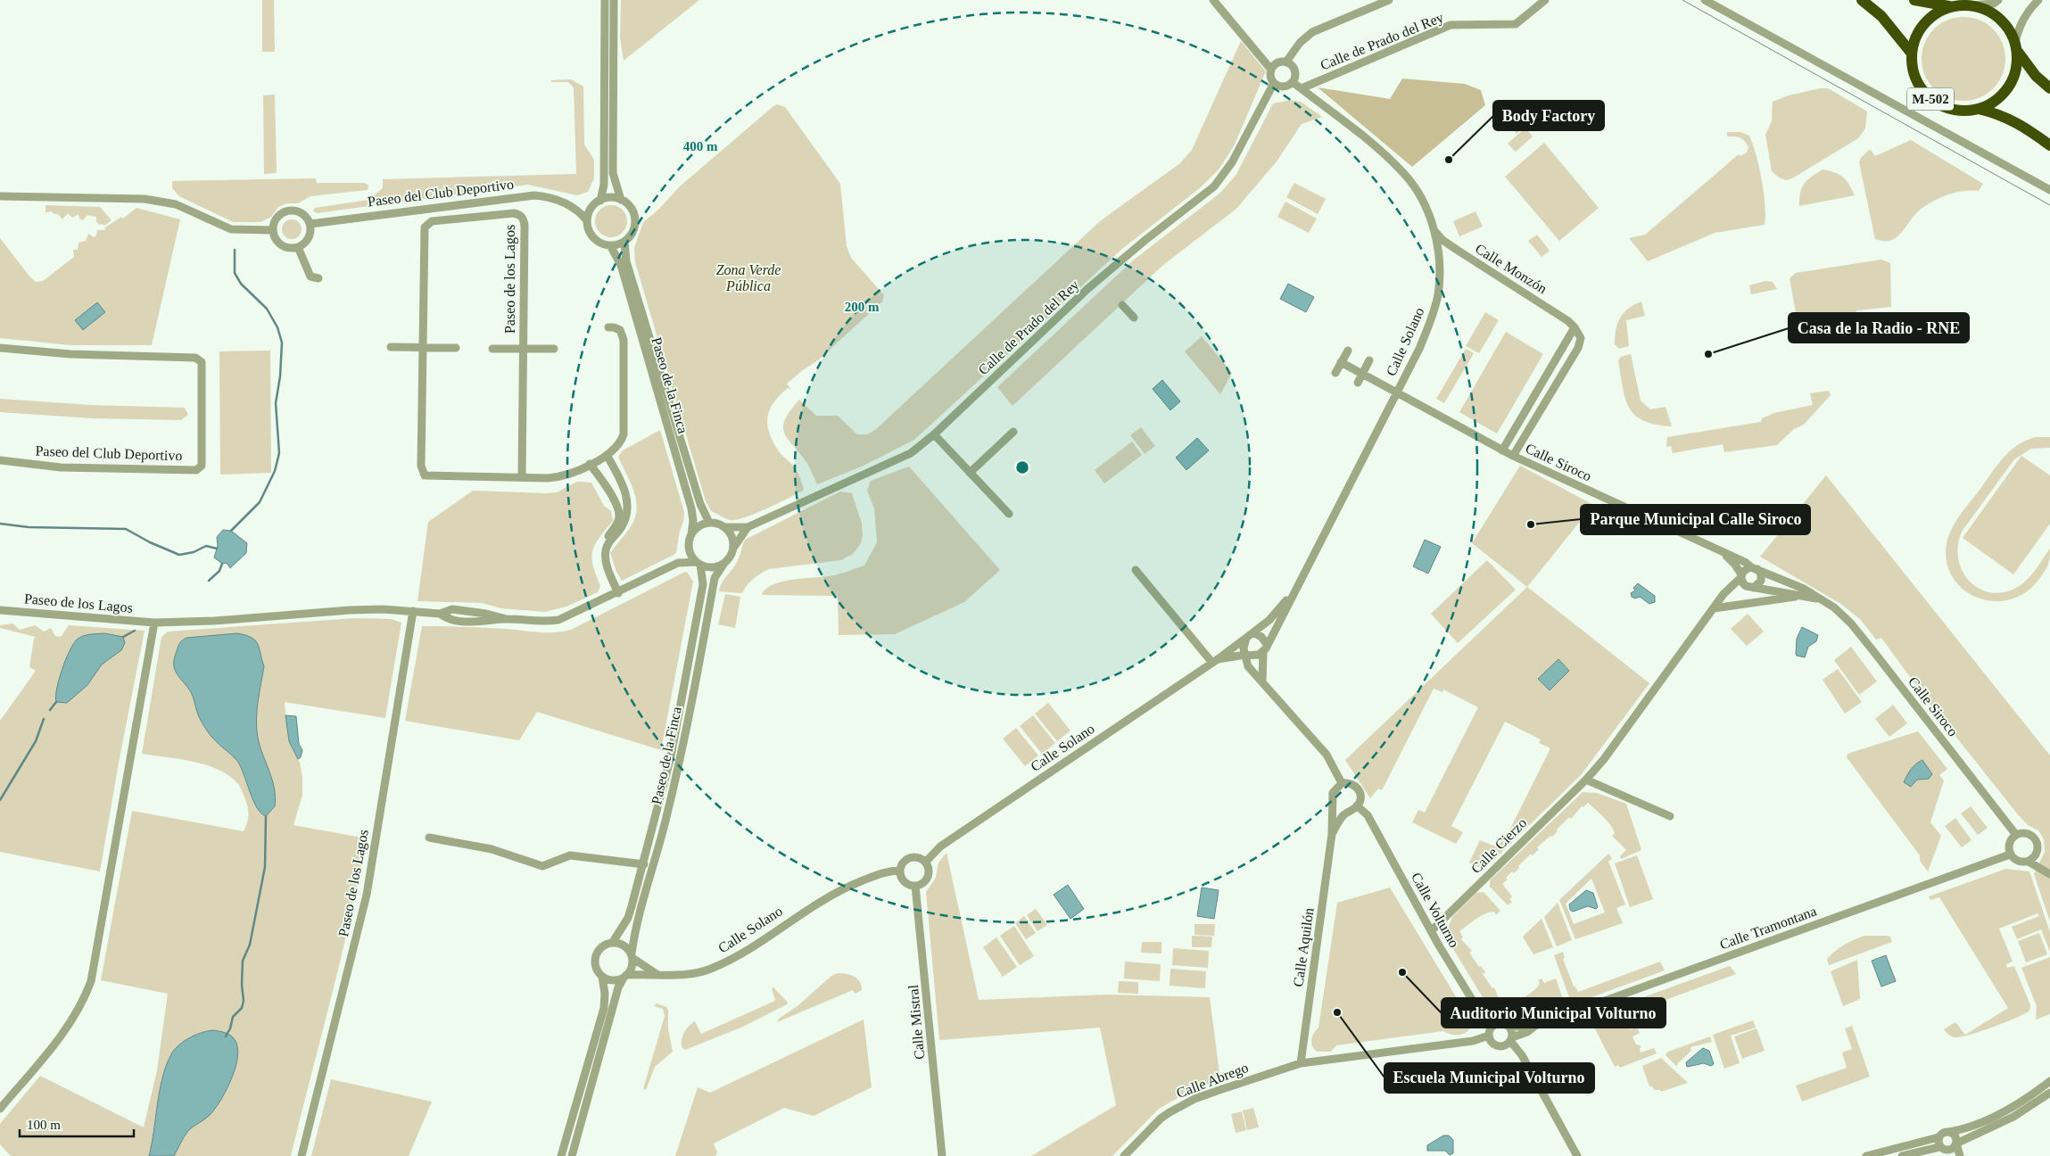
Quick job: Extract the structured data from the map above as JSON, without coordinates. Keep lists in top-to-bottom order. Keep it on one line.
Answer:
{"streets":{"highway":["M-502"],"street":["Calle de Prado del Rey","Paseo del Club Deportivo","Calle Monzón","Paseo de los Lagos","Calle Solano","Paseo de la Finca","Calle Siroco","Calle Cierzo","Calle Volturno","Calle Tramontana","Calle Aquilón","Calle Mistral","Calle Abrego"]},"crossings":[["Calle de Prado del Rey","Paseo de los Lagos"],["Calle de Prado del Rey","Calle Solano"],["Calle de Prado del Rey","Paseo de la Finca"],["Paseo del Club Deportivo","Paseo de la Finca"],["Calle Monzón","Calle Solano"],["Paseo de los Lagos","Paseo de la Finca"],["Calle Solano","Paseo de la Finca"],["Calle Solano","Calle Siroco"],["Calle Solano","Calle Mistral"],["Calle Siroco","Calle Cierzo"],["Calle Siroco","Calle Tramontana"],["Calle Cierzo","Calle Volturno"],["Calle Volturno","Calle Tramontana"],["Calle Volturno","Calle Aquilón"],["Calle Volturno","Calle Abrego"],["Calle Tramontana","Calle Abrego"],["Calle Aquilón","Calle Abrego"]],"parks":["Zona Verde Pública"],"places":["Body Factory","Casa de la Radio - RNE","Parque Municipal Calle Siroco","Auditorio Municipal Volturno","Escuela Municipal Volturno"],"scale_bar":"100 m","rings":["400 m","200 m"]}
